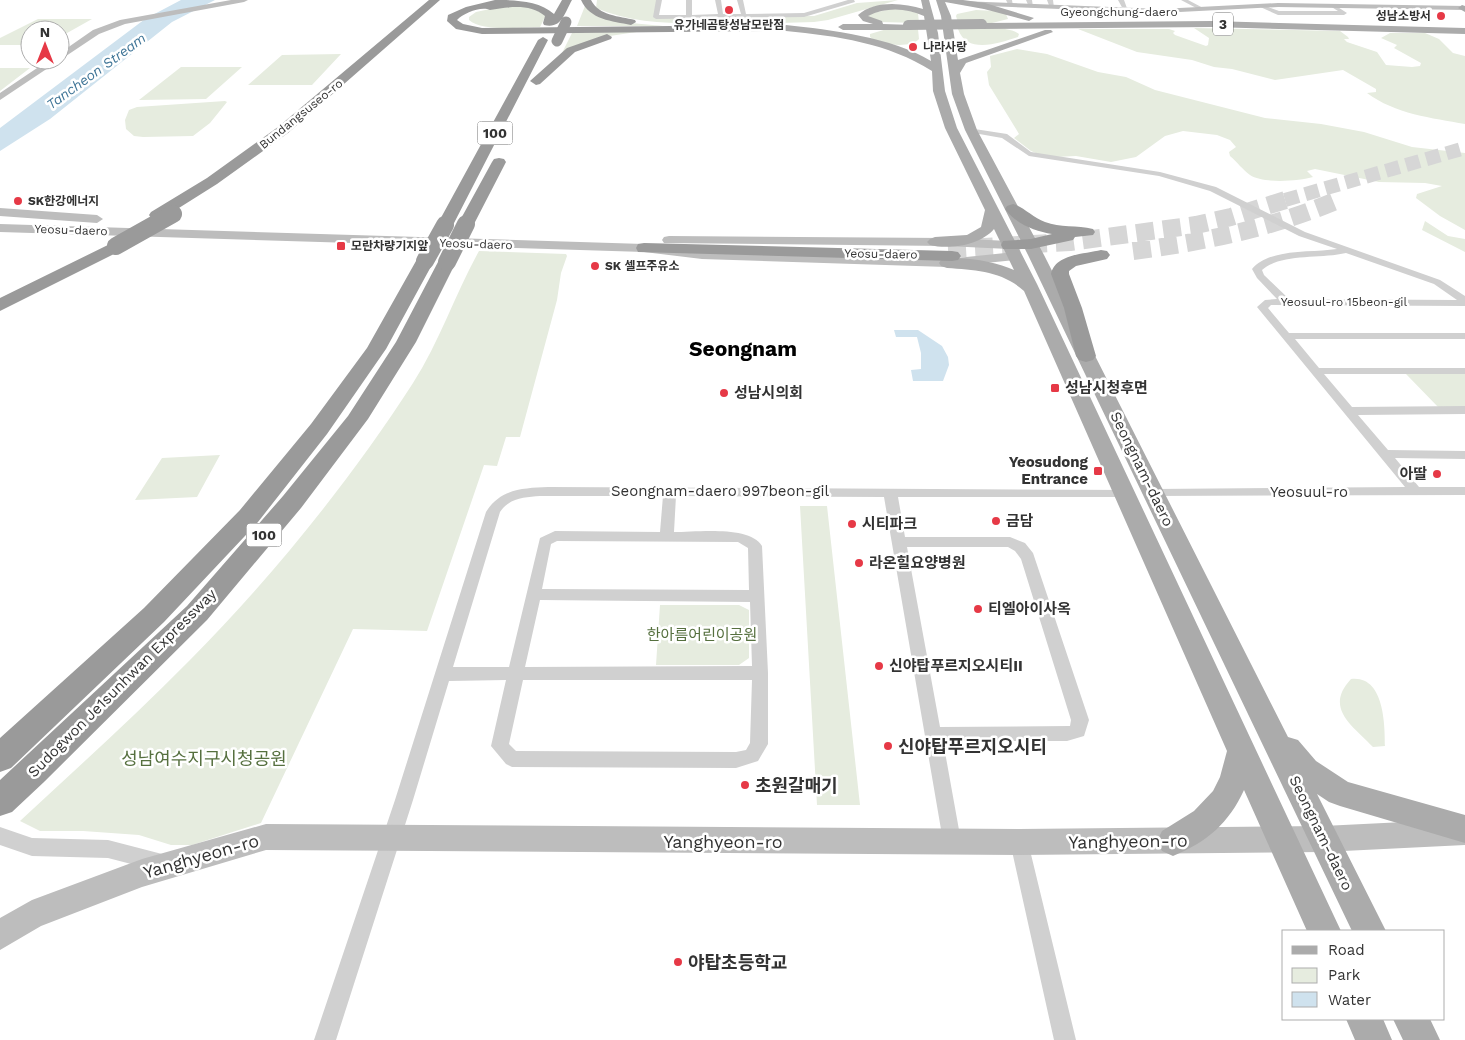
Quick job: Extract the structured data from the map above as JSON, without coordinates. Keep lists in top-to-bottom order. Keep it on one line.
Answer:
{"streets":{"highway":["Bundangsuseo-ro","100","Yeosu-daero","Sudogwon Je1sunhwan Expressway"],"main road":["Gyeongchung-daero","3","Seongnam-daero","Yanghyeon-ro"],"street":["Yeosuul-ro 15beon-gil","Seongnam-daero 997beon-gil","Yeosuul-ro"]},"crossings":[["Yeosuul-ro 15beon-gil","Yeosuul-ro"],["Seongnam-daero","Seongnam-daero 997beon-gil"],["Seongnam-daero","Yeosuul-ro"],["Seongnam-daero","Yanghyeon-ro"],["Seongnam-daero 997beon-gil","Yanghyeon-ro"]],"districts":["Seongnam"],"water":["Tancheon Stream"],"parks":["한아름어린이공원","성남여수지구시청공원"],"places":{"other":["유가네곰탕성남모란점","성남소방서","나라사랑","SK한강에너지","SK 셀프주유소","성남시의회","아딸","금담","시티파크","라온힐요양병원","티엘아이사옥","신야탑푸르지오시티II","신야탑푸르지오시티","초원갈매기","야탑초등학교"],"transit":["모란차량기지앞","성남시청후면","Yeosudong Entrance"]},"legend":["Road","Park","Water"],"north":"top"}
